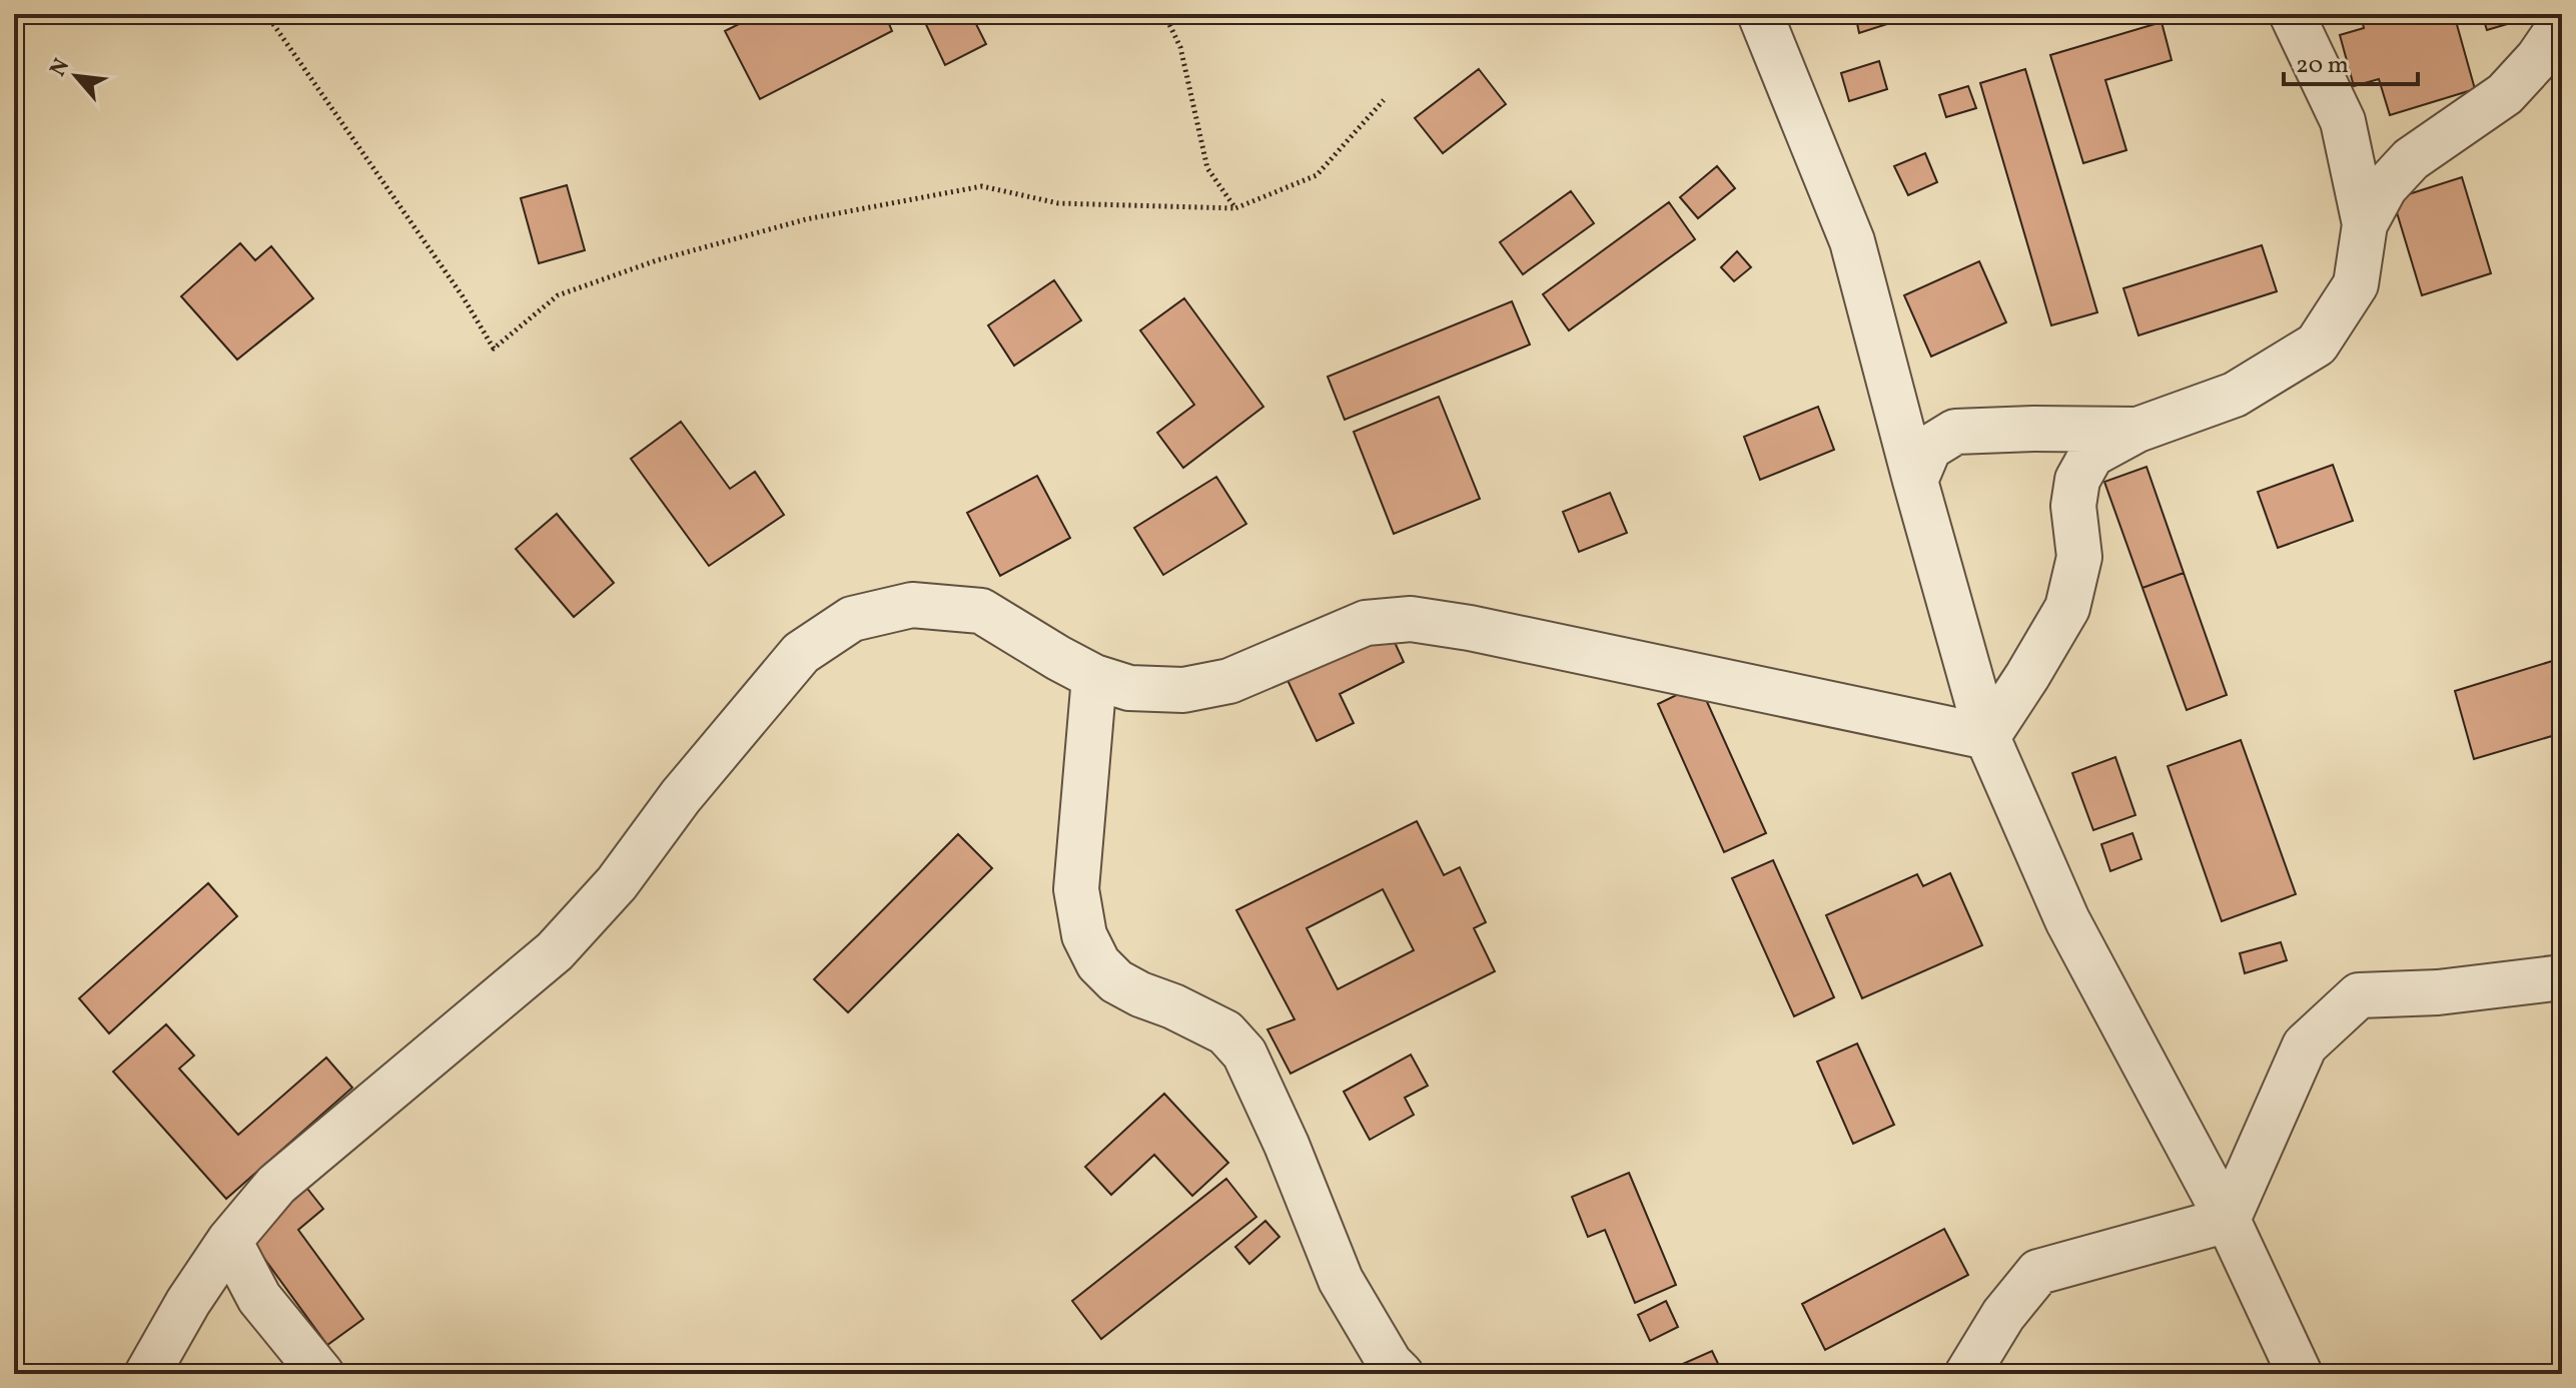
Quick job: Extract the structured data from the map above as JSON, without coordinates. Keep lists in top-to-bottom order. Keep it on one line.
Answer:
{"scale_bar":"20 m","north":"top left"}
